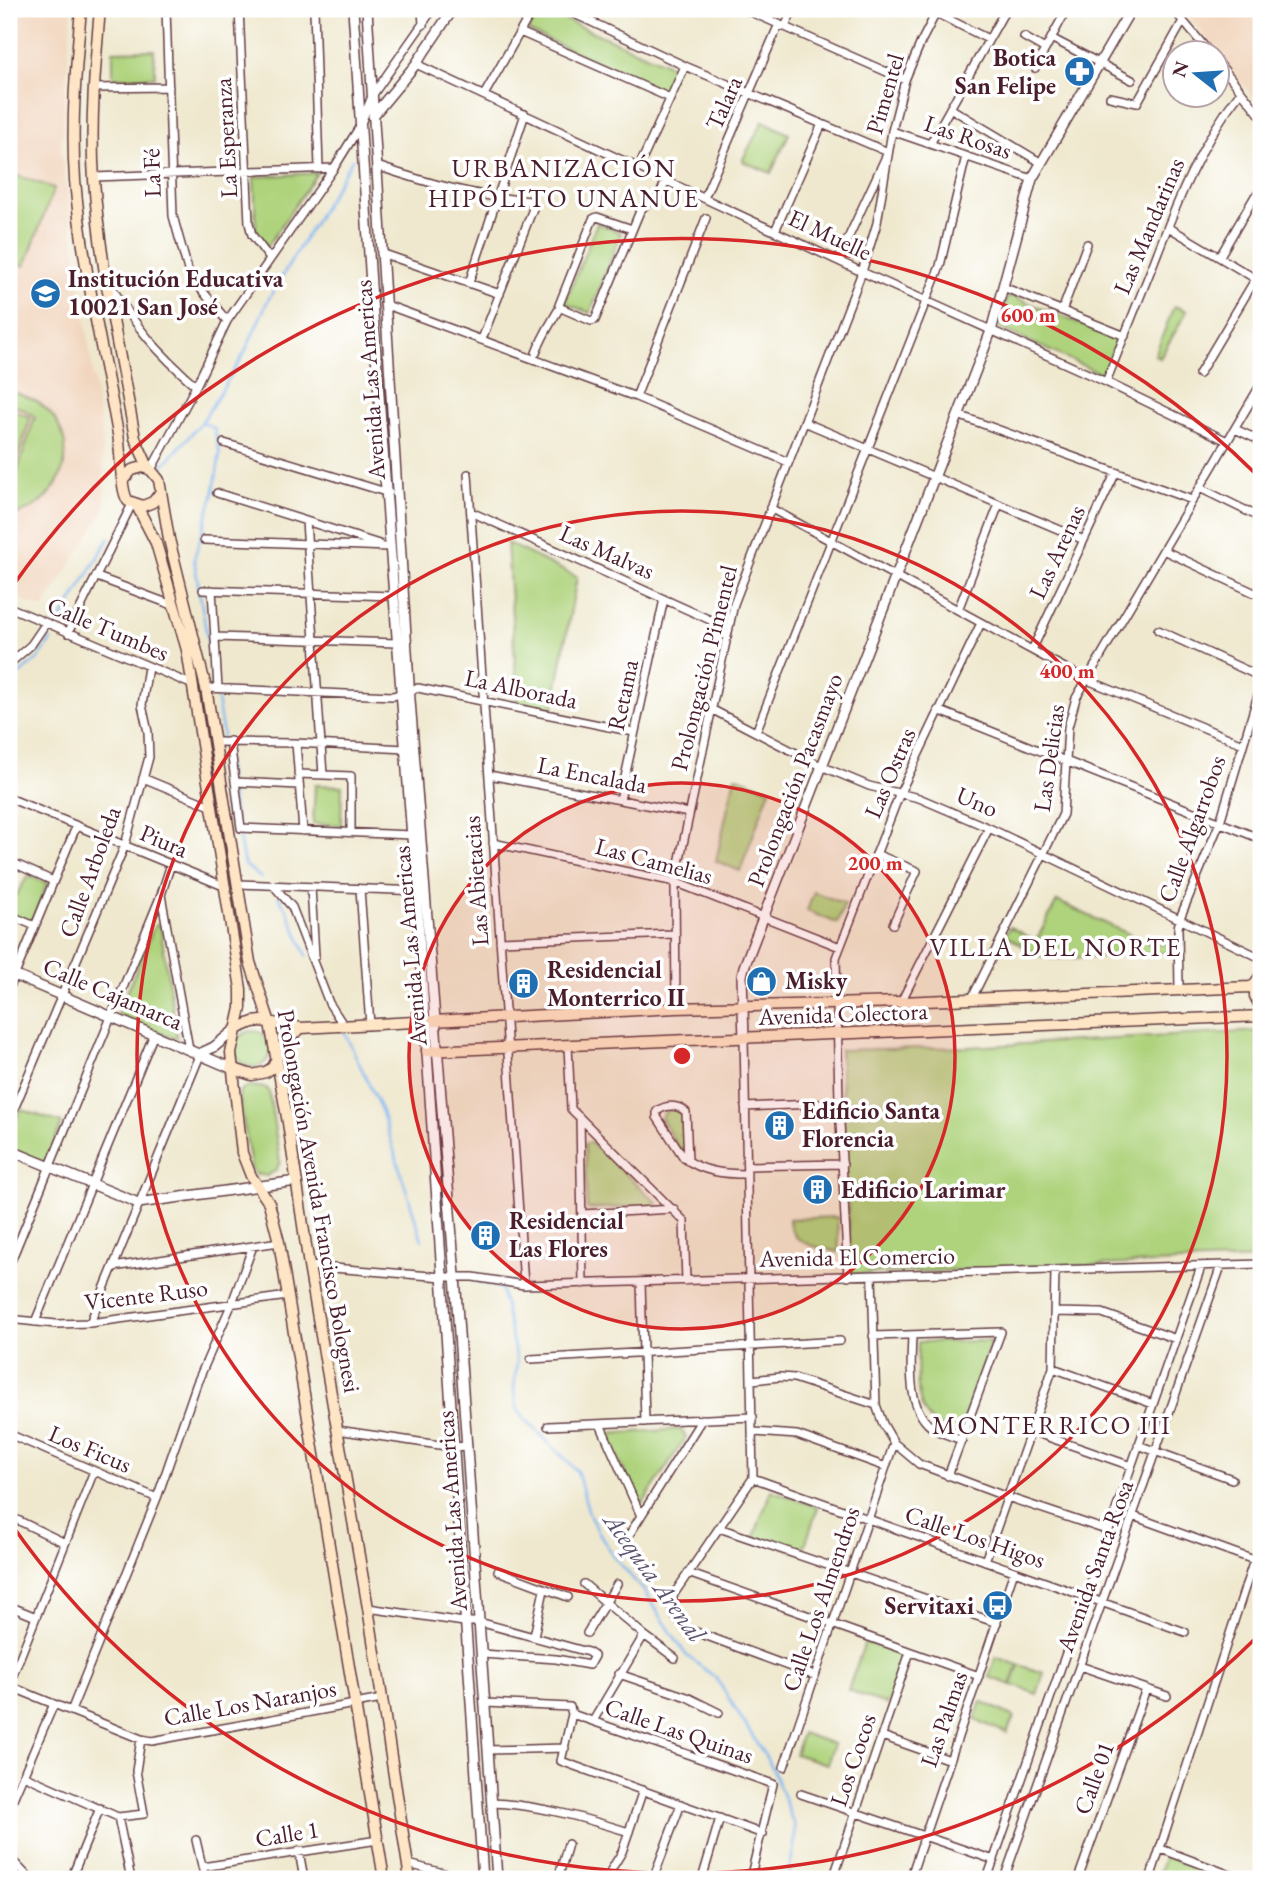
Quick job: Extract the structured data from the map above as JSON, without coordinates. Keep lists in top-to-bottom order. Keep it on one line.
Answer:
{"streets":{"main road":["Calle Cajamarca","Avenida Colectora","Prolongación Avenida Francisco Bolognesi"],"street":["Pimentel","Talara","Las Rosas","La Esperanza","La Fé","Las Mandarinas","El Muelle","Avenida Las Americas","Las Malvas","Las Arenas","Calle Tumbes","Prolongación Pimentel","La Alborada","Retama","Las Delicias","Las Ostras","La Encalada","Prolongación Pacasmayo","Uno","Calle Algarrobos","Piura","Las Camelias","Calle Arboleda","Las Abietacias","Avenida El Comercio","Vicente Ruso","Los Ficus","Calle Los Higos","Avenida Santa Rosa","Calle Los Almendros","Calle Los Naranjos","Las Palmas","Calle Las Quinas","Los Cocos","Calle 01","Calle 1"]},"crossings":[["Pimentel","Las Rosas"],["Pimentel","El Muelle"],["Pimentel","Prolongación Pimentel"],["Talara","El Muelle"],["Las Rosas","Prolongación Pacasmayo"],["Las Mandarinas","El Muelle"],["El Muelle","Prolongación Pimentel"],["El Muelle","Las Delicias"],["El Muelle","Prolongación Pacasmayo"],["Avenida Las Americas","La Alborada"],["Avenida Las Americas","Avenida Colectora"],["Avenida Las Americas","Avenida El Comercio"],["Avenida Las Americas","Calle Las Quinas"],["Las Malvas","Prolongación Pimentel"],["Las Malvas","Retama"],["Las Malvas","Las Abietacias"],["Calle Tumbes","Calle Arboleda"],["Calle Tumbes","Prolongación Avenida Francisco Bolognesi"],["Prolongación Pimentel","La Encalada"],["Prolongación Pimentel","Uno"],["Prolongación Pimentel","Las Camelias"],["Prolongación Pimentel","Avenida Colectora"],["La Alborada","Retama"],["La Alborada","Las Abietacias"],["La Alborada","Prolongación Avenida Francisco Bolognesi"],["Retama","La Encalada"],["Las Delicias","Uno"],["Las Delicias","Avenida Colectora"],["Las Ostras","Uno"],["Las Ostras","Las Camelias"],["Las Ostras","Avenida Colectora"],["Las Ostras","Avenida El Comercio"],["La Encalada","Las Abietacias"],["Prolongación Pacasmayo","Uno"],["Prolongación Pacasmayo","Las Camelias"],["Prolongación Pacasmayo","Avenida Colectora"],["Prolongación Pacasmayo","Avenida El Comercio"],["Prolongación Pacasmayo","Calle Los Higos"],["Uno","Calle Algarrobos"],["Calle Algarrobos","Avenida Colectora"],["Piura","Calle Arboleda"],["Piura","Prolongación Avenida Francisco Bolognesi"],["Las Camelias","Las Abietacias"],["Calle Arboleda","Calle Cajamarca"],["Las Abietacias","Avenida Colectora"],["Las Abietacias","Avenida El Comercio"],["Calle Cajamarca","Avenida Colectora"],["Calle Cajamarca","Prolongación Avenida Francisco Bolognesi"],["Prolongación Avenida Francisco Bolognesi","Avenida El Comercio"],["Prolongación Avenida Francisco Bolognesi","Vicente Ruso"],["Prolongación Avenida Francisco Bolognesi","Calle Los Naranjos"],["Prolongación Avenida Francisco Bolognesi","Calle 1"],["Avenida El Comercio","Avenida Santa Rosa"],["Calle Los Higos","Avenida Santa Rosa"],["Calle Los Higos","Calle Los Almendros"],["Calle Los Higos","Las Palmas"]],"districts":["URBANIZACIÓN HIPÓLITO UNANUE","VILLA DEL NORTE","MONTERRICO III"],"water":["Acequia Arenal"],"places":{"pharmacy":["Botica San Felipe"],"school or university":["Institución Educativa 10021 San José"],"shop":["Misky"],"building":["Residencial Monterrico II","Edificio Santa Florencia","Edificio Larimar","Residencial Las Flores"],"bus stop":["Servitaxi"]},"north":"left","rings":["600 m","400 m","200 m"]}
